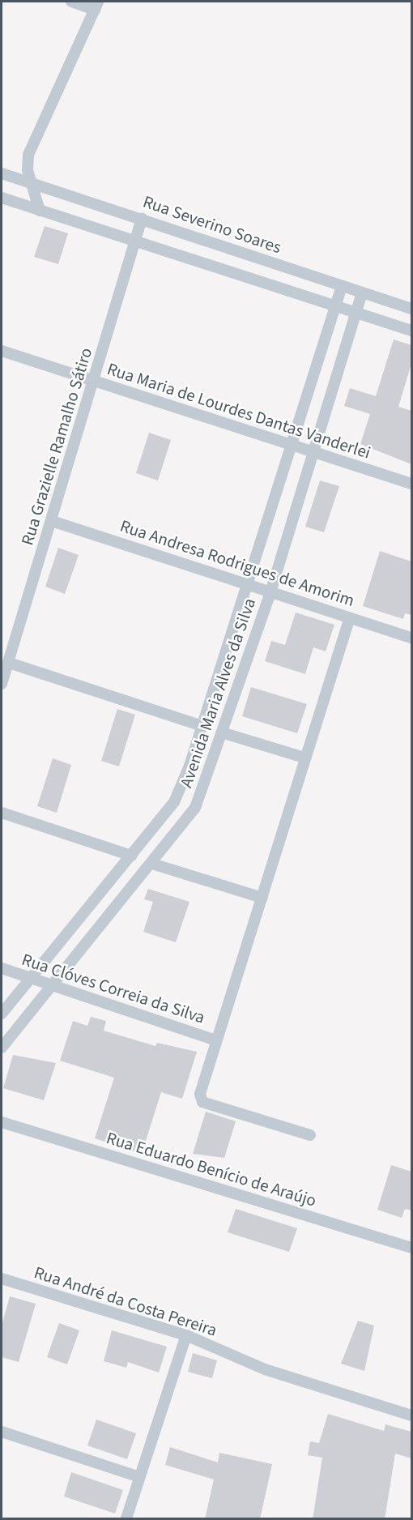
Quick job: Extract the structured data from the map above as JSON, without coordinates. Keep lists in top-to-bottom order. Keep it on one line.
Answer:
{"streets":{"street":["Rua Severino Soares","Rua Maria de Lourdes Dantas Vanderlei","Rua Grazielle Ramalho Sátiro","Rua Andresa Rodrigues de Amorim","Avenida Maria Alves da Silva","Rua Clóves Correia da Silva","Rua Eduardo Benício de Araújo","Rua André da Costa Pereira"]},"crossings":[["Rua Severino Soares","Rua Grazielle Ramalho Sátiro"],["Rua Severino Soares","Avenida Maria Alves da Silva"],["Rua Maria de Lourdes Dantas Vanderlei","Rua Grazielle Ramalho Sátiro"],["Rua Maria de Lourdes Dantas Vanderlei","Avenida Maria Alves da Silva"],["Rua Grazielle Ramalho Sátiro","Rua Andresa Rodrigues de Amorim"],["Rua Andresa Rodrigues de Amorim","Avenida Maria Alves da Silva"],["Avenida Maria Alves da Silva","Rua Clóves Correia da Silva"]]}
